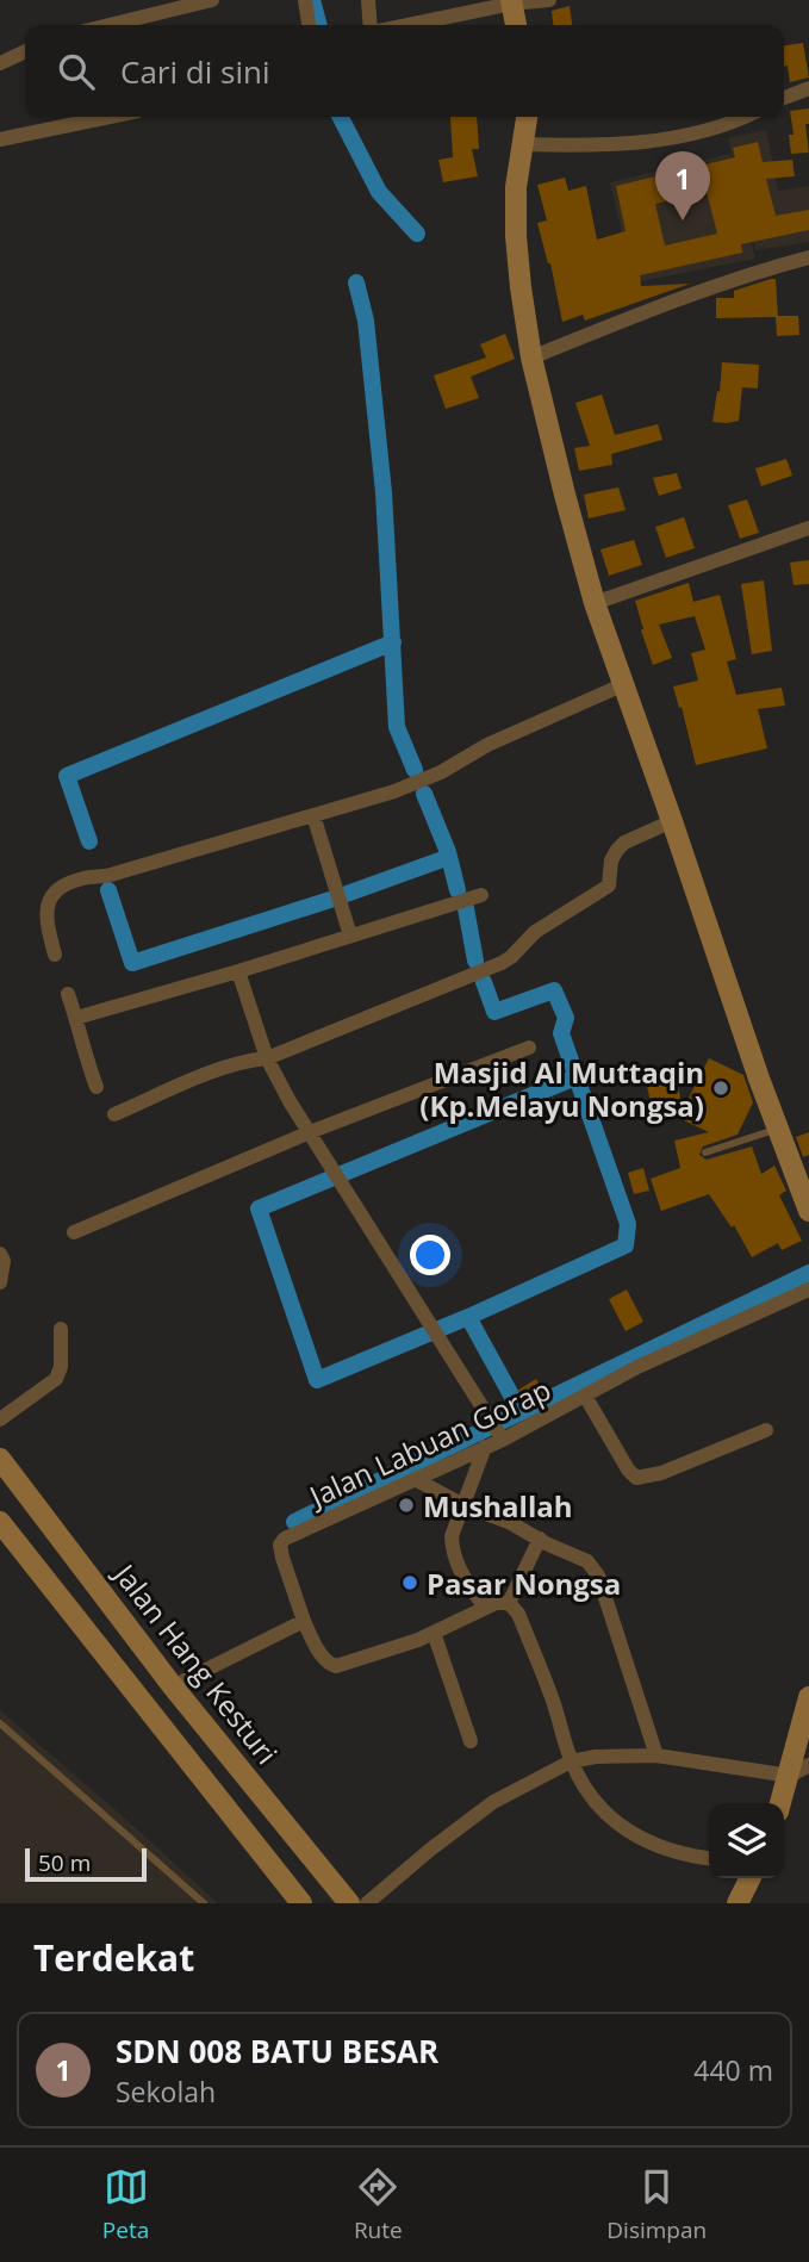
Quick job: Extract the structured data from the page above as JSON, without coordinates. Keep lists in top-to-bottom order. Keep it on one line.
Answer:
{"streets":{"street":["Jalan Labuan Gorap","Jalan Hang Kesturi"]},"places":["Masjid Al Muttaqin (Kp.Melayu Nongsa)","Mushallah","Pasar Nongsa"],"scale_bar":"50 m","page":{"search":"Cari di sini","pins":"1","scale":"50 m","heading":"Terdekat","list":[{"mark":"1","name":"SDN 008 BATU BESAR","note":"Sekolah","value":"440 m"}],"nav":["Peta","Rute","Disimpan"]}}
